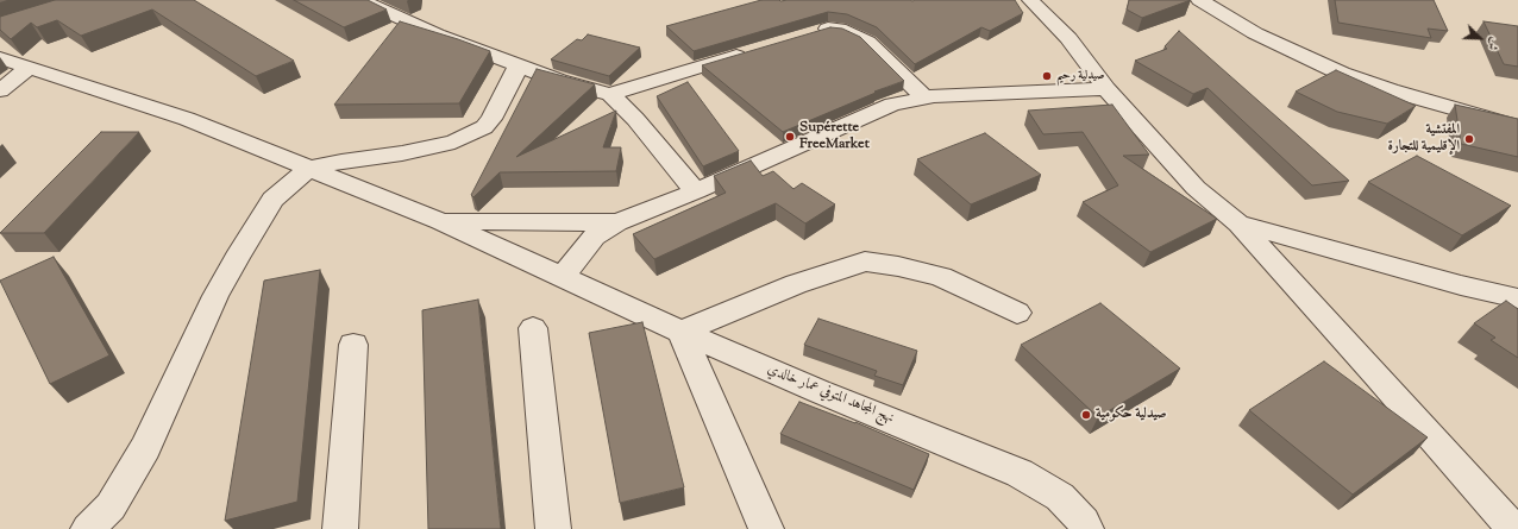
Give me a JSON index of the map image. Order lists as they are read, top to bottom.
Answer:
{
  "streets": {
    "street": ["نهج المجاهد المتوفي عمار خالدي"]
  },
  "places": [
    "صيدلية رحيم",
    "Supérette FreeMarket",
    "المفتشية الإقليمية للتجارة",
    "صيدلية حكومية"
  ],
  "north": "bottom right"
}
